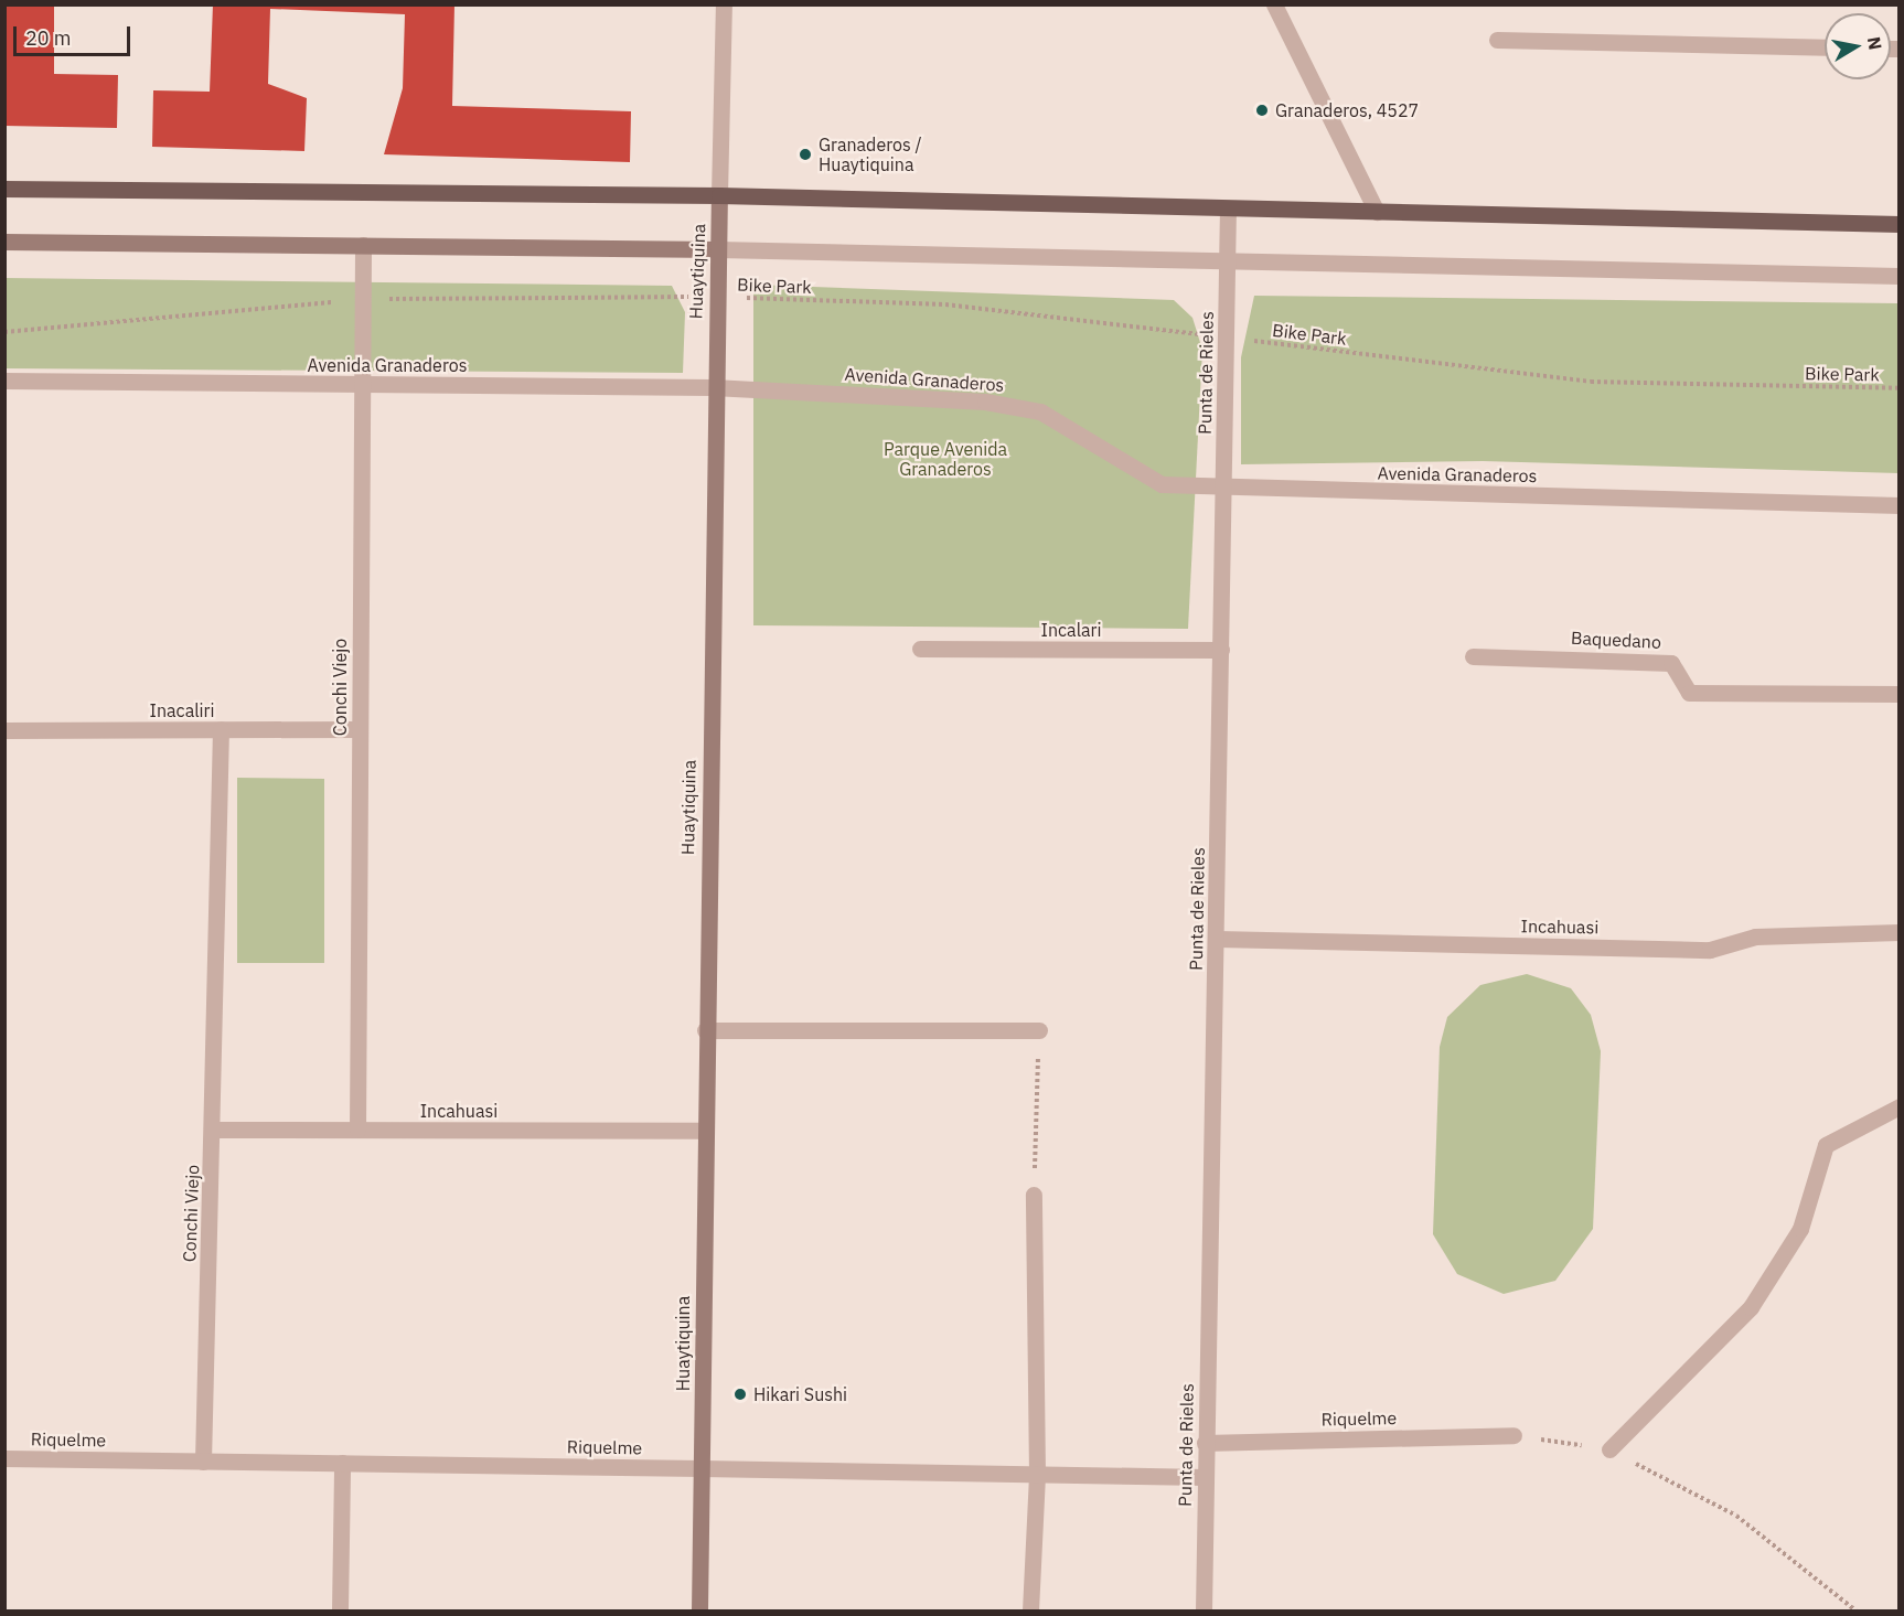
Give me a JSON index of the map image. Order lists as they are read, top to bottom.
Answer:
{
  "streets": {
    "main road": ["Huaytiquina"],
    "street": [
      "Avenida Granaderos",
      "Punta de Rieles",
      "Incalari",
      "Baquedano",
      "Conchi Viejo",
      "Inacaliri",
      "Incahuasi",
      "Riquelme"
    ],
    "path": ["Bike Park"]
  },
  "crossings": [
    ["Huaytiquina", "Bike Park"],
    ["Huaytiquina", "Avenida Granaderos"],
    ["Huaytiquina", "Incahuasi"],
    ["Huaytiquina", "Riquelme"],
    ["Bike Park", "Punta de Rieles"],
    ["Avenida Granaderos", "Punta de Rieles"],
    ["Avenida Granaderos", "Conchi Viejo"],
    ["Punta de Rieles", "Incalari"],
    ["Punta de Rieles", "Incahuasi"],
    ["Punta de Rieles", "Riquelme"],
    ["Conchi Viejo", "Inacaliri"],
    ["Conchi Viejo", "Incahuasi"],
    ["Conchi Viejo", "Riquelme"]
  ],
  "parks": ["Parque Avenida Granaderos"],
  "places": ["Granaderos, 4527", "Granaderos / Huaytiquina", "Hikari Sushi"],
  "scale_bar": "20 m",
  "north": "right"
}
